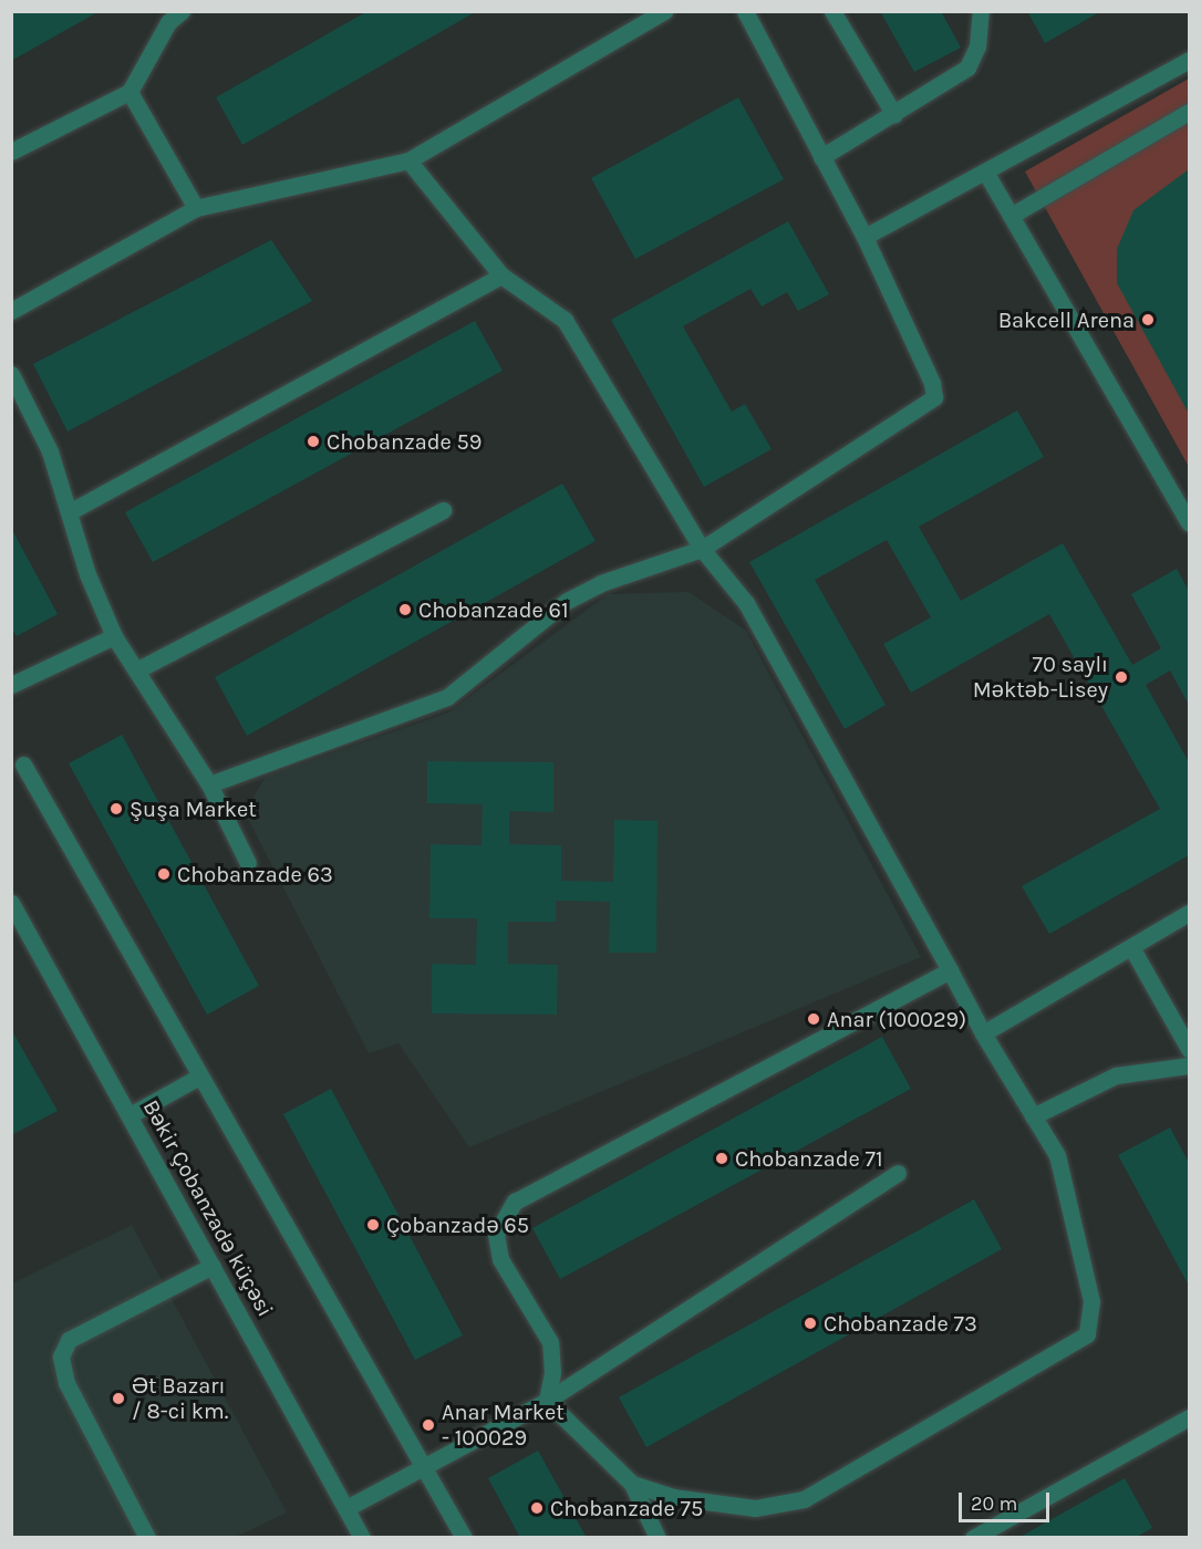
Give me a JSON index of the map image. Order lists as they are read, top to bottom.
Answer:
{
  "streets": {
    "street": ["Bəkir Çobanzadə küçəsi"]
  },
  "places": [
    "Bakcell Arena",
    "Chobanzade 59",
    "Chobanzade 61",
    "70 saylı Məktəb-Lisey",
    "Şuşa Market",
    "Chobanzade 63",
    "Anar (100029)",
    "Chobanzade 71",
    "Çobanzadə 65",
    "Chobanzade 73",
    "Ət Bazarı / 8-ci km.",
    "Anar Market - 100029",
    "Chobanzade 75"
  ],
  "scale_bar": "20 m"
}
